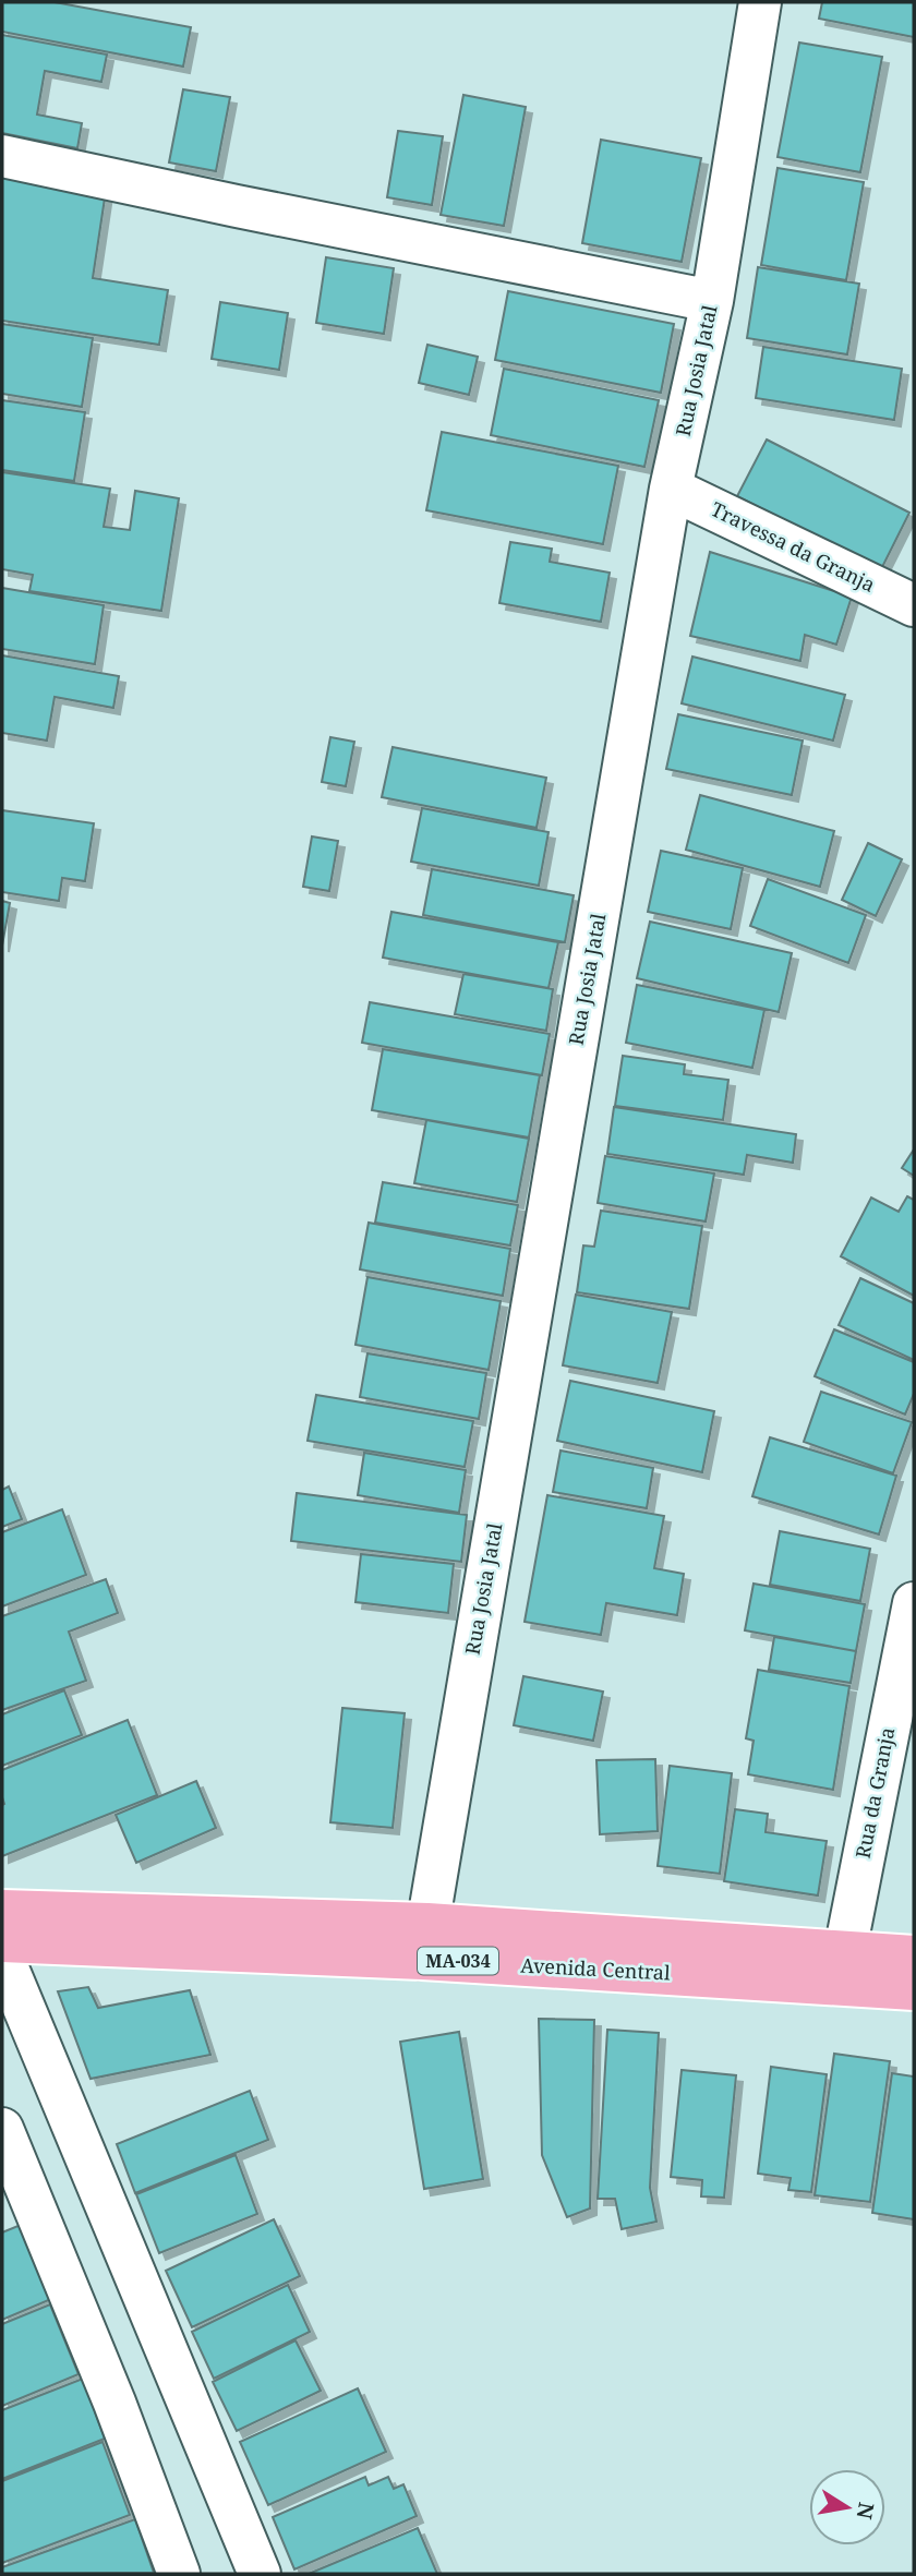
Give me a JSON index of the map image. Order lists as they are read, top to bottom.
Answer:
{
  "streets": {
    "main road": ["MA-034", "Avenida Central"],
    "street": ["Rua Josia Jatal", "Travessa da Granja", "Rua da Granja"]
  },
  "crossings": [
    ["Rua Josia Jatal", "Travessa da Granja"],
    ["Rua Josia Jatal", "Avenida Central"],
    ["Rua da Granja", "Avenida Central"]
  ],
  "north": "right"
}
